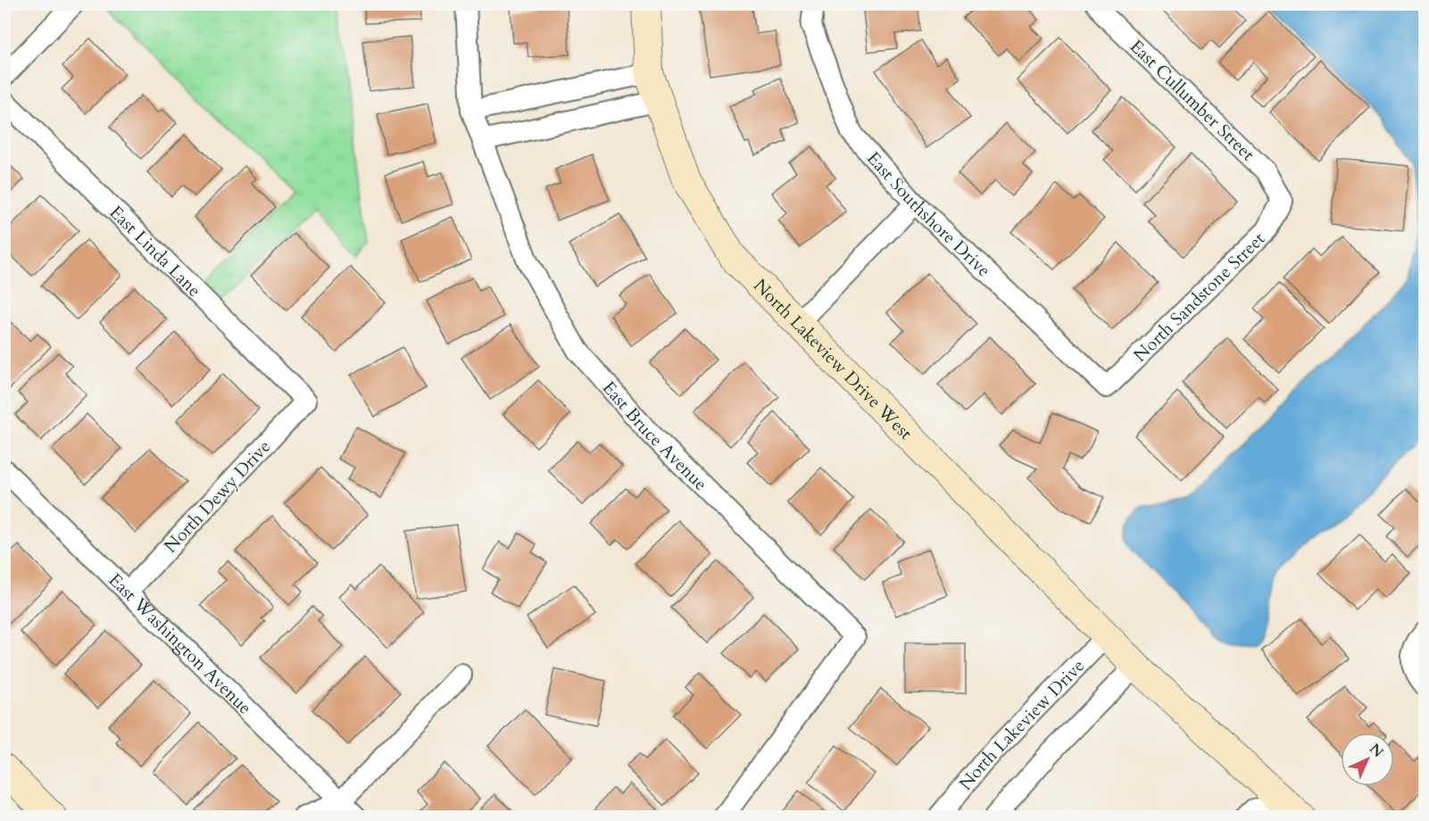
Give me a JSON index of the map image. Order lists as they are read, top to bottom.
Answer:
{
  "streets": {
    "street": [
      "East Cullumber Street",
      "East Southshore Drive",
      "East Linda Lane",
      "North Sandstone Street",
      "North Lakeview Drive West",
      "East Bruce Avenue",
      "North Dewy Drive",
      "East Washington Avenue",
      "North Lakeview Drive"
    ]
  },
  "crossings": [
    ["East Cullumber Street", "North Sandstone Street"],
    ["East Southshore Drive", "North Sandstone Street"],
    ["East Linda Lane", "North Dewy Drive"],
    ["North Lakeview Drive West", "North Lakeview Drive"],
    ["North Dewy Drive", "East Washington Avenue"]
  ],
  "north": "top right"
}
